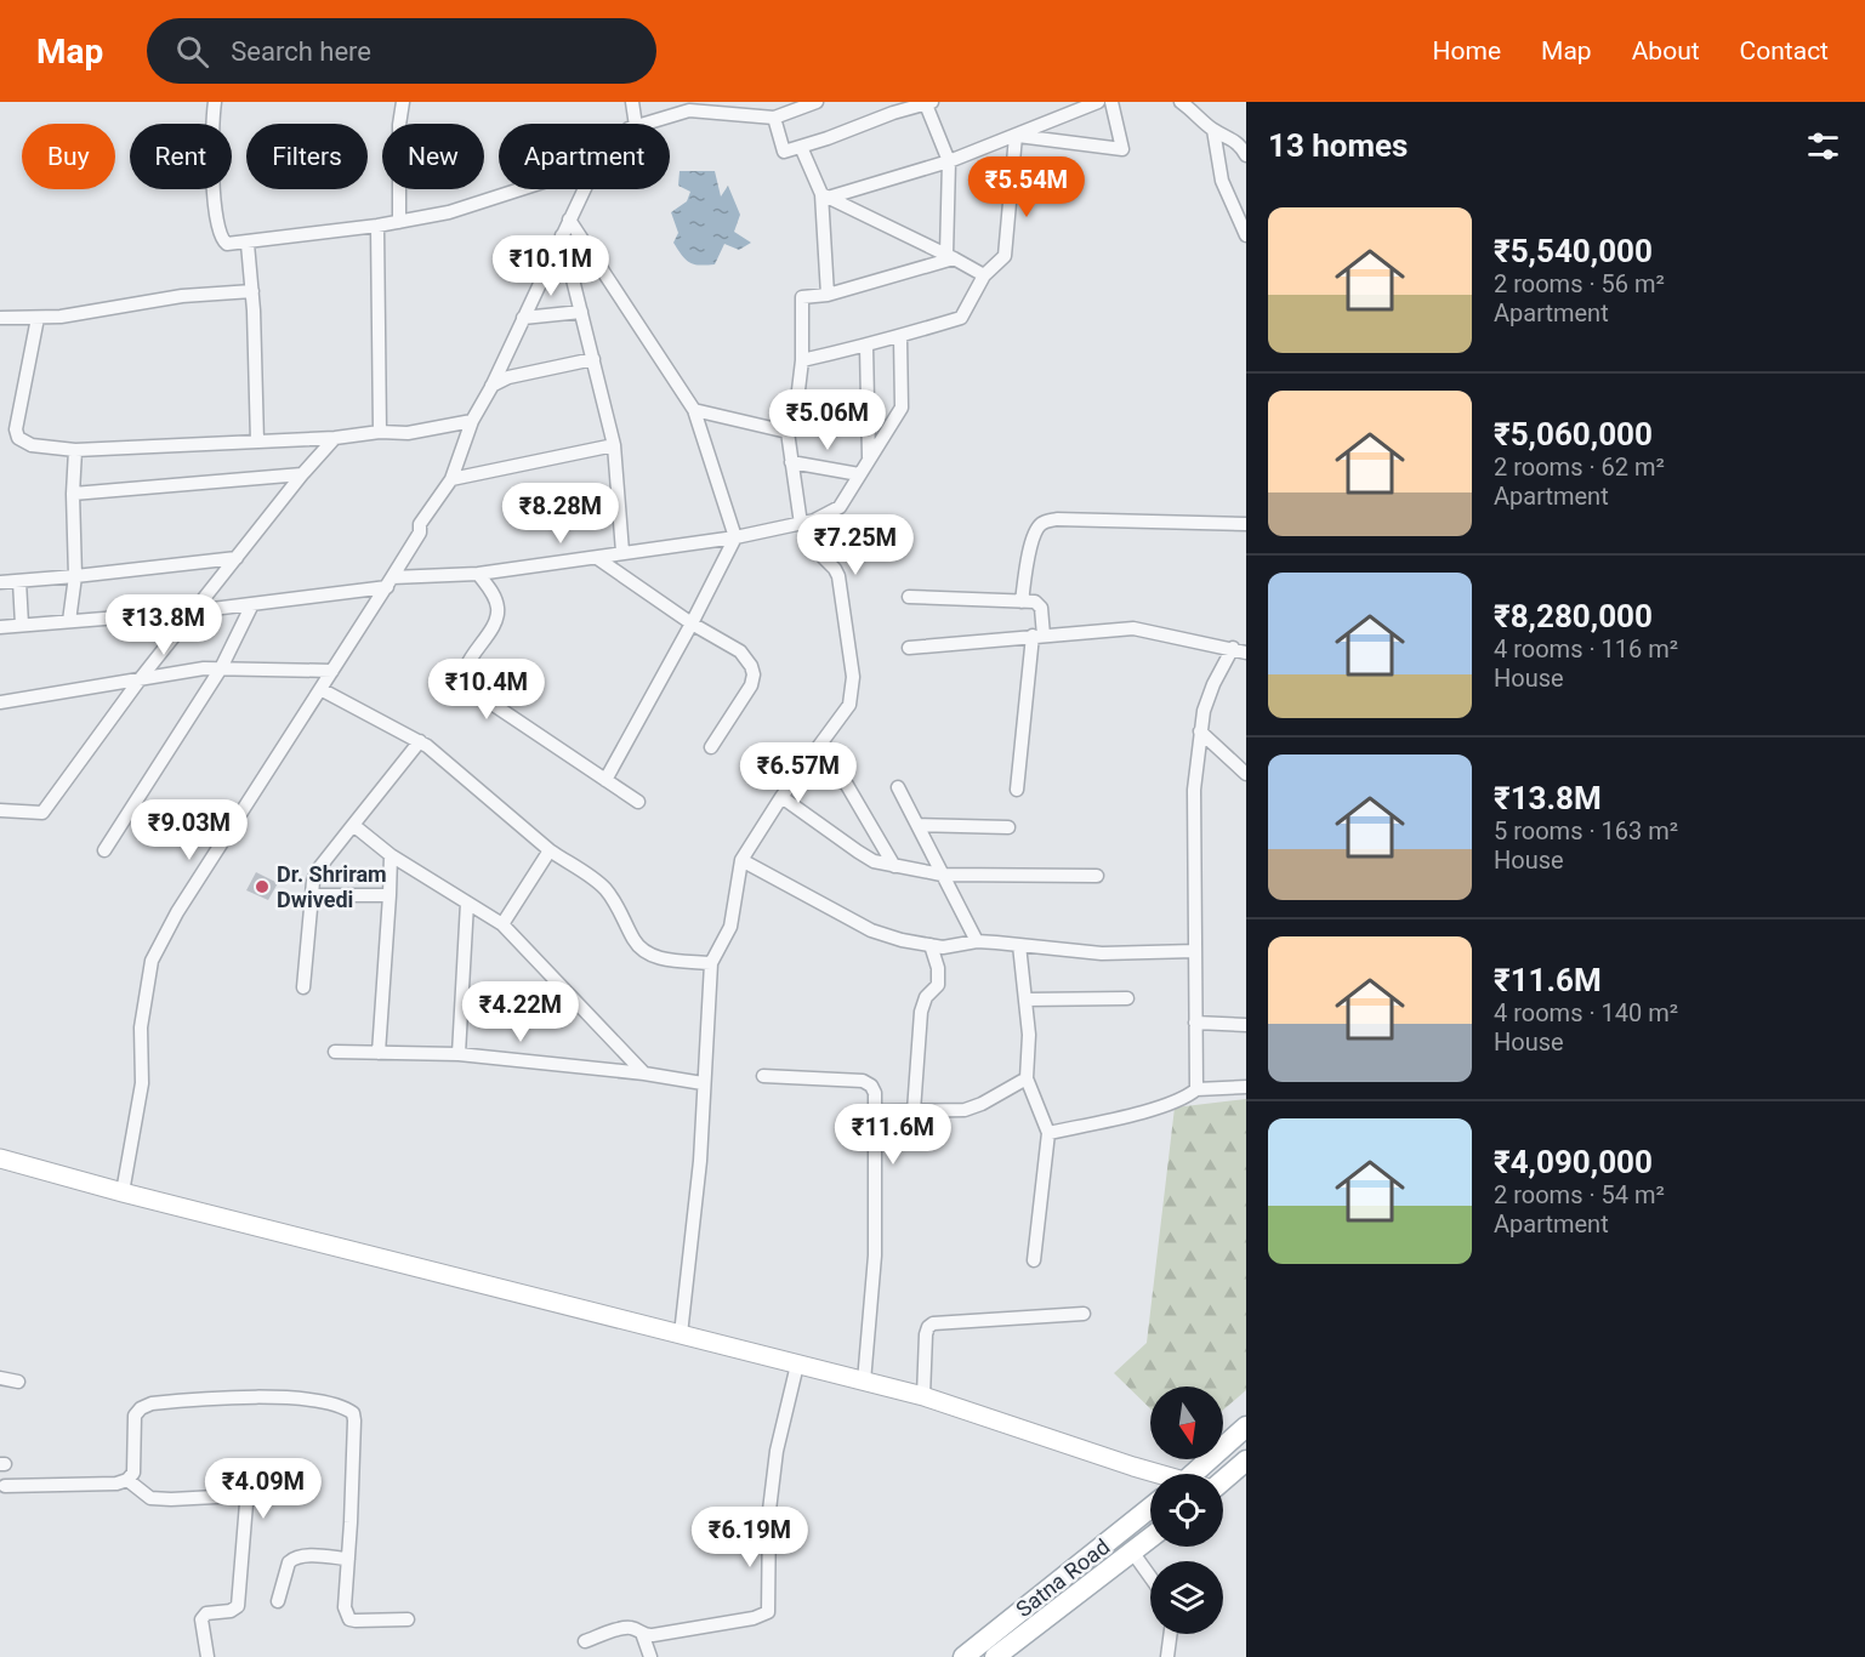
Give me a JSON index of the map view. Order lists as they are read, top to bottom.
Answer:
{
  "streets": {
    "main road": ["Satna Road"]
  },
  "places": ["Dr. Shriram Dwivedi"],
  "north": "bottom",
  "page": {
    "header": "Map",
    "search": "Search here",
    "nav": [
      "Home",
      "Map",
      "About",
      "Contact"
    ],
    "heading": "13 homes",
    "chip": [
      "Buy",
      "Rent",
      "Filters",
      "New",
      "Apartment"
    ],
    "price": [
      "₹5.54M",
      "₹10.1M",
      "₹5.06M",
      "₹8.28M",
      "₹7.25M",
      "₹13.8M",
      "₹10.4M",
      "₹6.57M",
      "₹9.03M",
      "₹4.22M",
      "₹11.6M",
      "₹4.09M",
      "₹6.19M"
    ],
    "list": [
      {
        "name": "₹5,540,000",
        "note": "2 rooms · 56 m² · Apartment"
      },
      {
        "name": "₹5,060,000",
        "note": "2 rooms · 62 m² · Apartment"
      },
      {
        "name": "₹8,280,000",
        "note": "4 rooms · 116 m² · House"
      },
      {
        "name": "₹13.8M",
        "note": "5 rooms · 163 m² · House"
      },
      {
        "name": "₹11.6M",
        "note": "4 rooms · 140 m² · House"
      },
      {
        "name": "₹4,090,000",
        "note": "2 rooms · 54 m² · Apartment"
      }
    ]
  }
}
